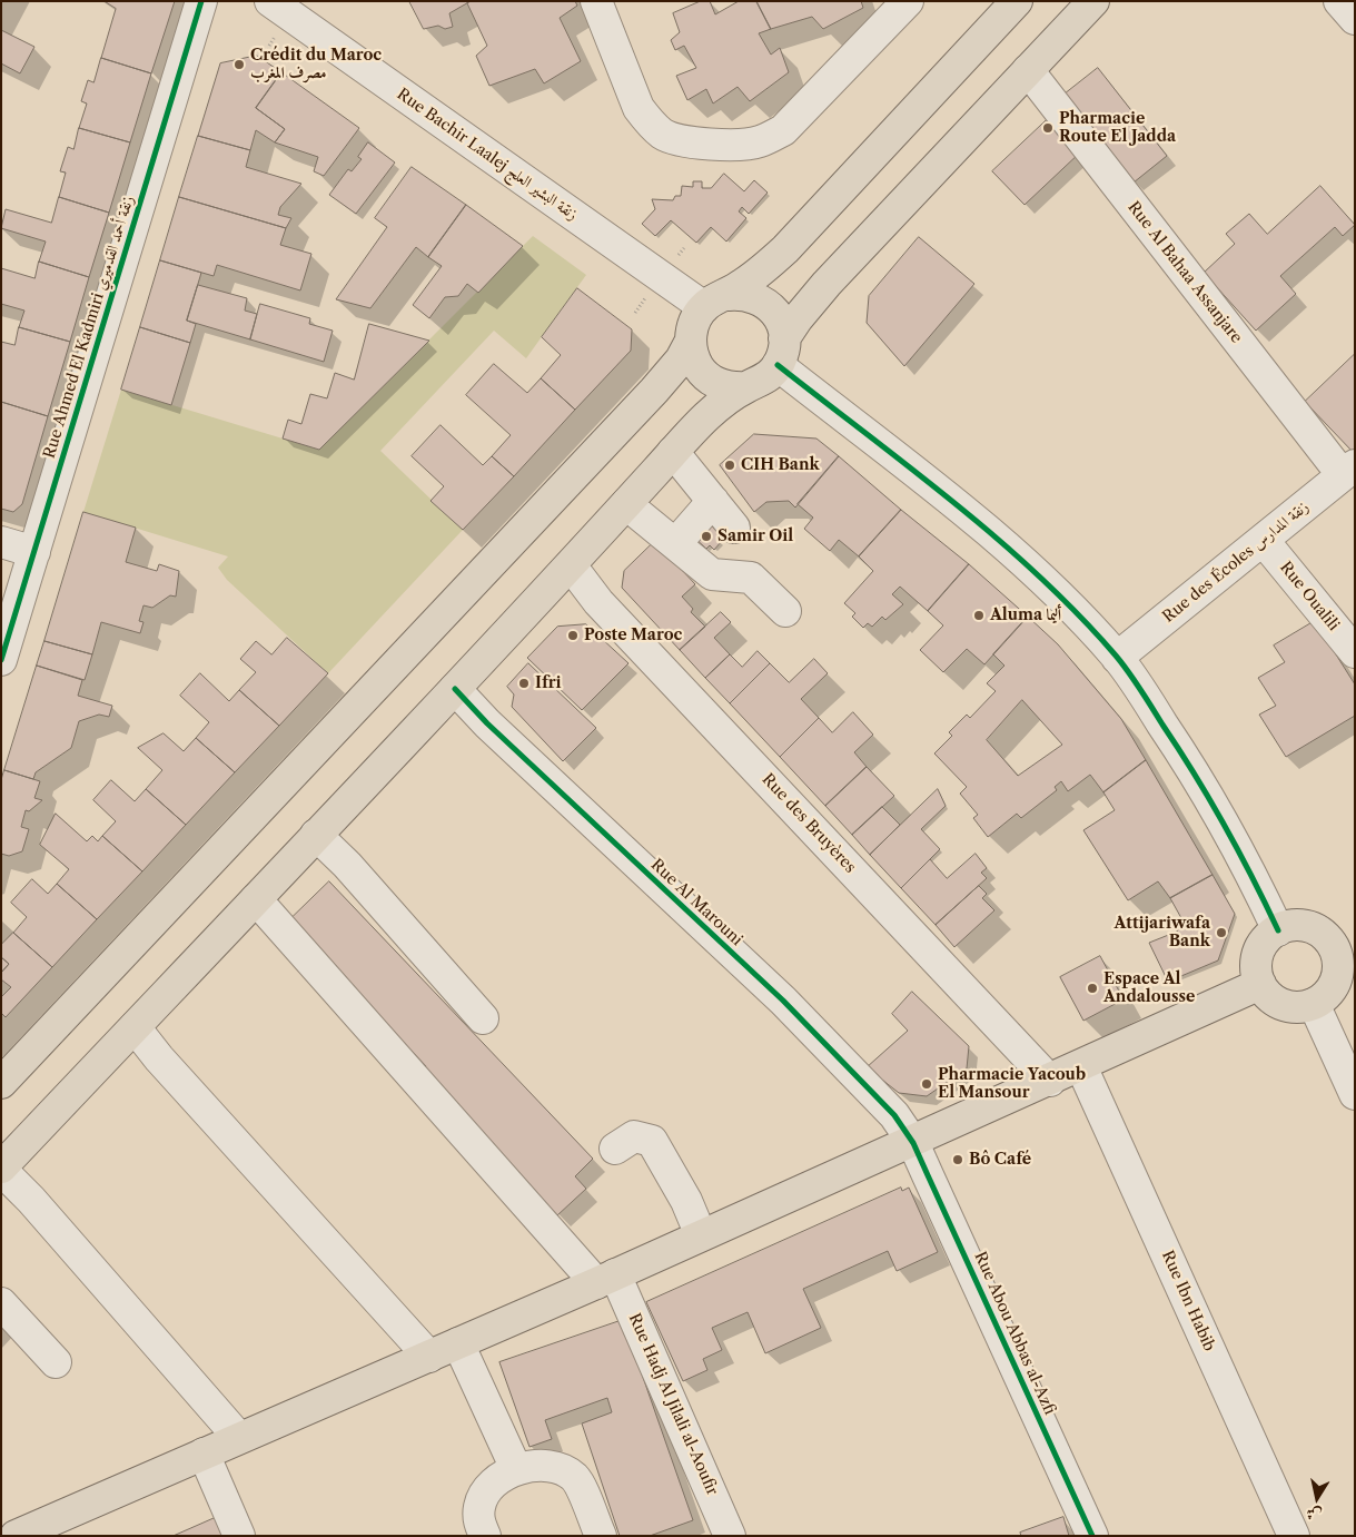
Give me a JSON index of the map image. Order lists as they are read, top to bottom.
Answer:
{
  "streets": {
    "street": [
      "Rue Bachir Laalej زنقة البشير العلج",
      "Rue Al Bahaa Assanjare",
      "Rue Ahmed El Kadmiri زنقة أحمد القدميري",
      "Rue des Écoles زنقة المدارس",
      "Rue Oualili",
      "Rue des Bruyères",
      "Rue Al Marouni",
      "Rue Ibn Habib",
      "Rue Abou Abbas al-Azfi",
      "Rue Hadj Al Jilali al-Aoufir"
    ]
  },
  "crossings": [
    ["Rue Al Bahaa Assanjare", "Rue des Écoles زنقة المدارس"],
    ["Rue des Écoles زنقة المدارس", "Rue Oualili"],
    ["Rue Al Marouni", "Rue Abou Abbas al-Azfi"]
  ],
  "places": [
    "Crédit du Maroc مصرف المغرب",
    "Pharmacie Route El Jadda",
    "CIH Bank",
    "Samir Oil",
    "Aluma أليما",
    "Poste Maroc",
    "Ifri",
    "Attijariwafa Bank",
    "Espace Al Andalousse",
    "Pharmacie Yacoub El Mansour",
    "Bô Café"
  ],
  "north": "bottom"
}
